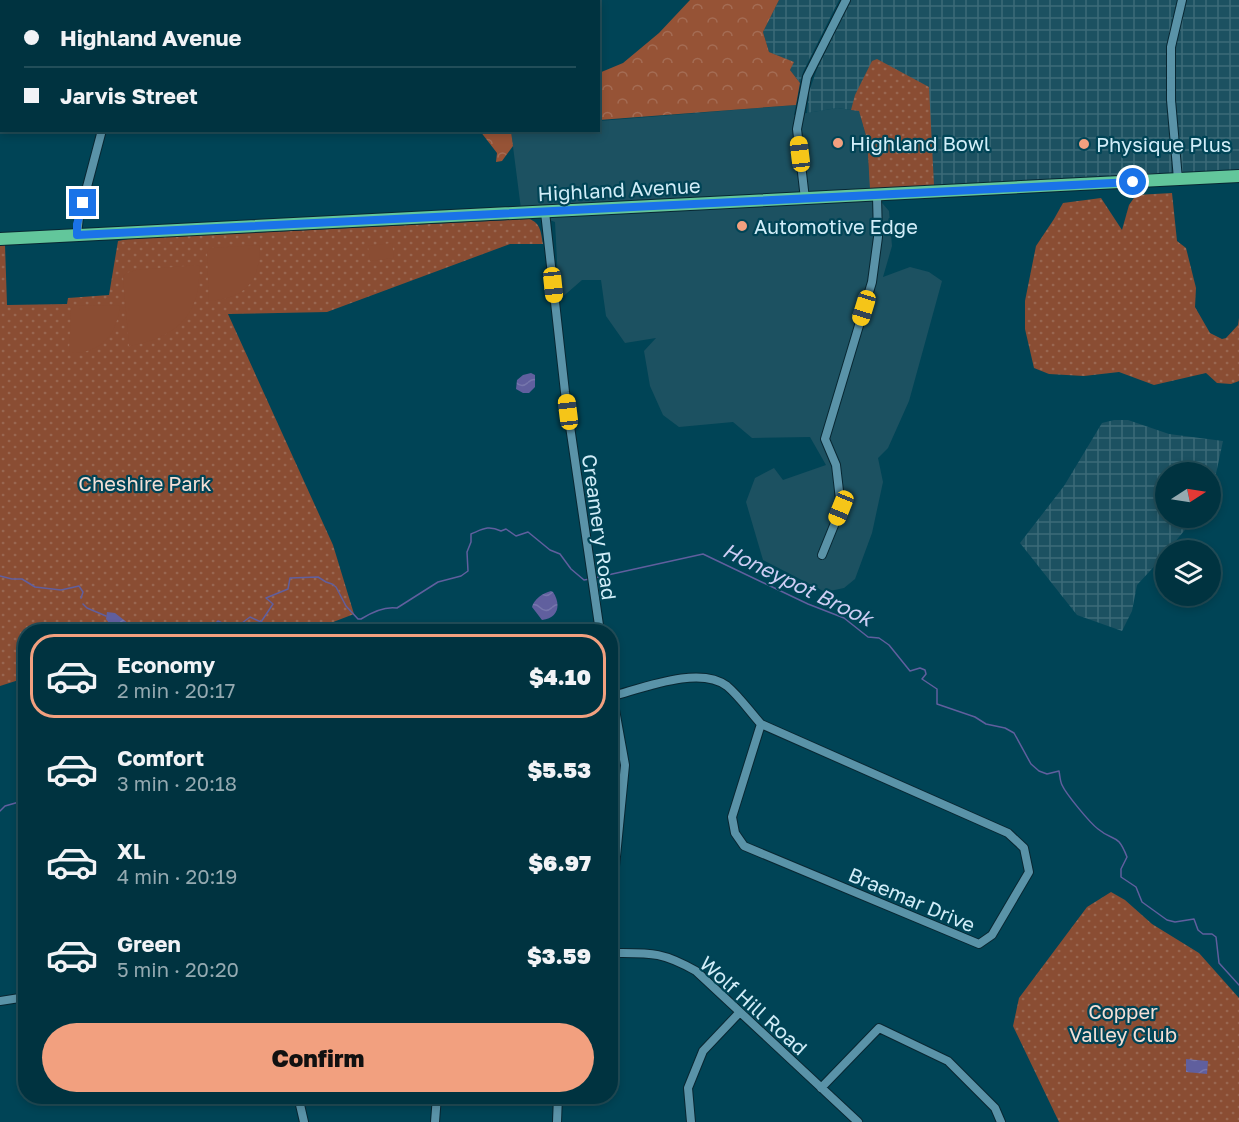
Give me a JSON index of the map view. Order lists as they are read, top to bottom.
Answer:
{
  "streets": {
    "highway": ["Highland Avenue"],
    "street": ["Creamery Road", "Braemar Drive", "Wolf Hill Road"]
  },
  "crossings": [
    ["Highland Avenue", "Creamery Road"]
  ],
  "water": ["Honeypot Brook"],
  "parks": ["Cheshire Park", "Copper Valley Club"],
  "places": ["Highland Bowl", "Physique Plus", "Automotive Edge"],
  "north": "right",
  "page": {
    "banner": ["Highland Avenue", "Jarvis Street"],
    "list": [
      {
        "name": "Economy",
        "note": "2 min · 20:17",
        "value": "$4.10"
      },
      {
        "name": "Comfort",
        "note": "3 min · 20:18",
        "value": "$5.53"
      },
      {
        "name": "XL",
        "note": "4 min · 20:19",
        "value": "$6.97"
      },
      {
        "name": "Green",
        "note": "5 min · 20:20",
        "value": "$3.59"
      }
    ],
    "buttons": "Confirm"
  }
}
